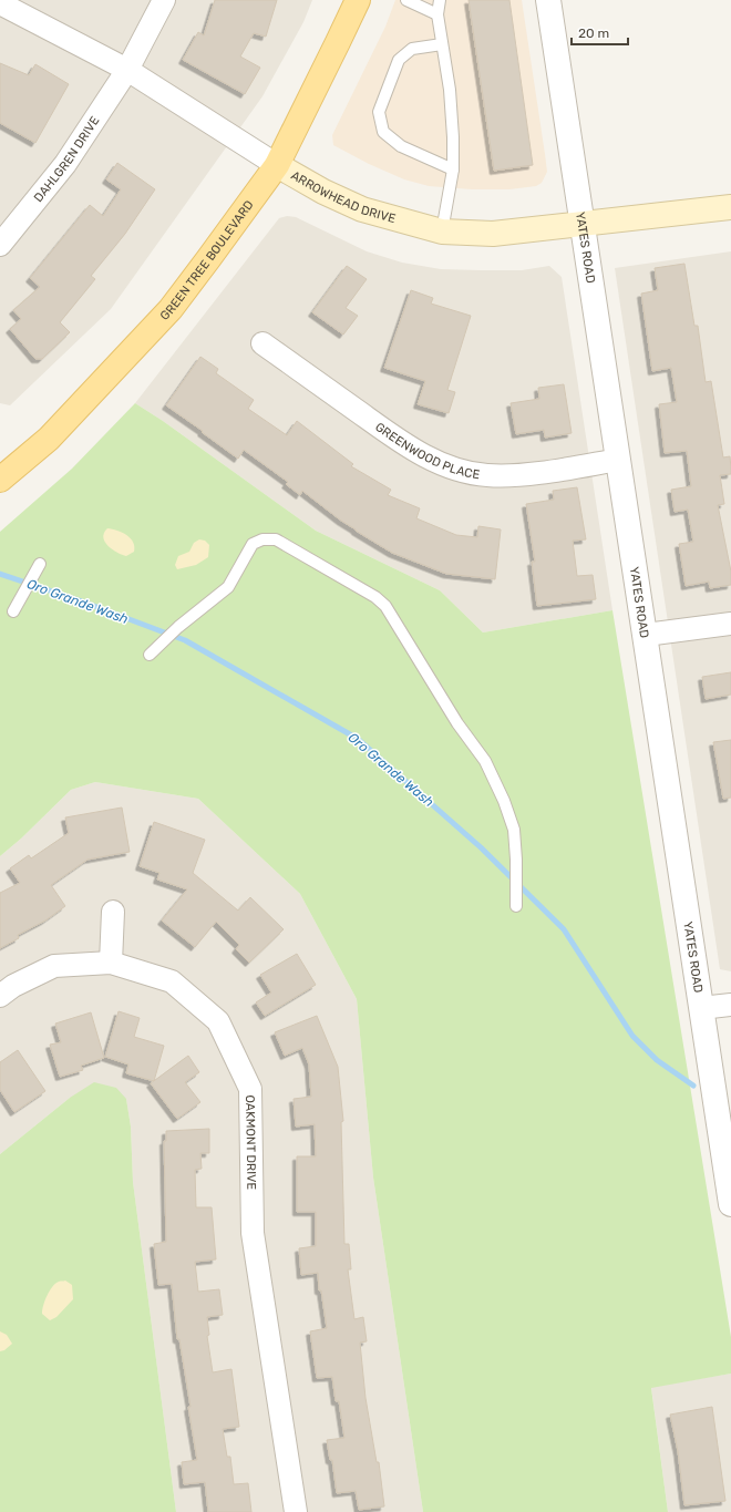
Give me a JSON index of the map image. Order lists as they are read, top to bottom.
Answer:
{
  "streets": {
    "main road": ["ARROWHEAD DRIVE", "GREEN TREE BOULEVARD"],
    "street": [
      "DAHLGREN DRIVE",
      "YATES ROAD",
      "GREENWOOD PLACE",
      "OAKMONT DRIVE"
    ]
  },
  "crossings": [
    ["DAHLGREN DRIVE", "ARROWHEAD DRIVE"],
    ["ARROWHEAD DRIVE", "YATES ROAD"],
    ["ARROWHEAD DRIVE", "GREEN TREE BOULEVARD"],
    ["YATES ROAD", "GREENWOOD PLACE"]
  ],
  "water": ["Oro Grande Wash"],
  "scale_bar": "20 m"
}
